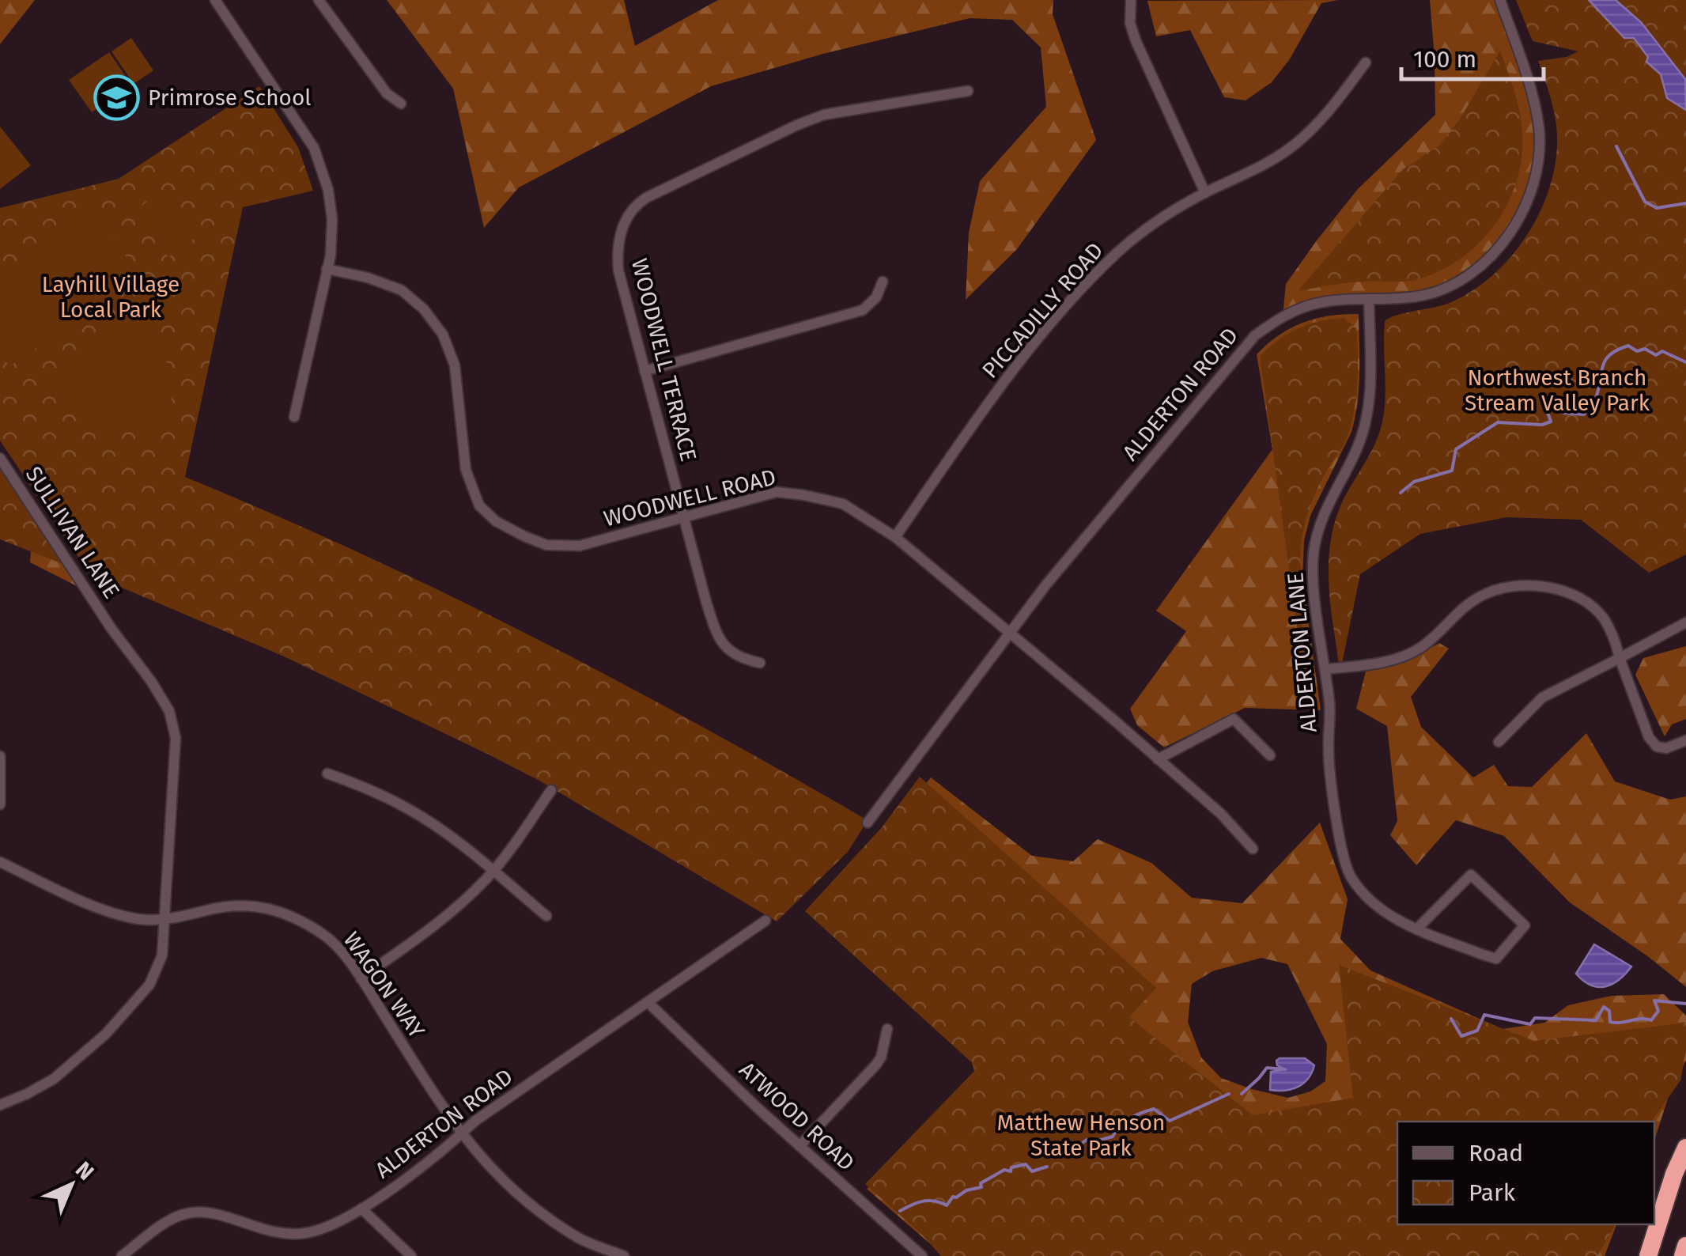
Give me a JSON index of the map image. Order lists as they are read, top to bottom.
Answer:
{
  "streets": {
    "street": [
      "PICCADILLY ROAD",
      "WOODWELL TERRACE",
      "ALDERTON ROAD",
      "WOODWELL ROAD",
      "SULLIVAN LANE",
      "ALDERTON LANE",
      "WAGON WAY",
      "ATWOOD ROAD"
    ]
  },
  "crossings": [
    ["PICCADILLY ROAD", "WOODWELL ROAD"],
    ["WOODWELL TERRACE", "WOODWELL ROAD"],
    ["ALDERTON ROAD", "WOODWELL ROAD"],
    ["ALDERTON ROAD", "ALDERTON LANE"],
    ["ALDERTON ROAD", "WAGON WAY"],
    ["ALDERTON ROAD", "ATWOOD ROAD"],
    ["SULLIVAN LANE", "WAGON WAY"]
  ],
  "parks": ["Layhill Village Local Park", "Northwest Branch Stream Valley Park", "Matthew Henson State Park"],
  "places": {
    "school or university": ["Primrose School"]
  },
  "legend": ["Road", "Park"],
  "scale_bar": "100 m",
  "north": "top right"
}
